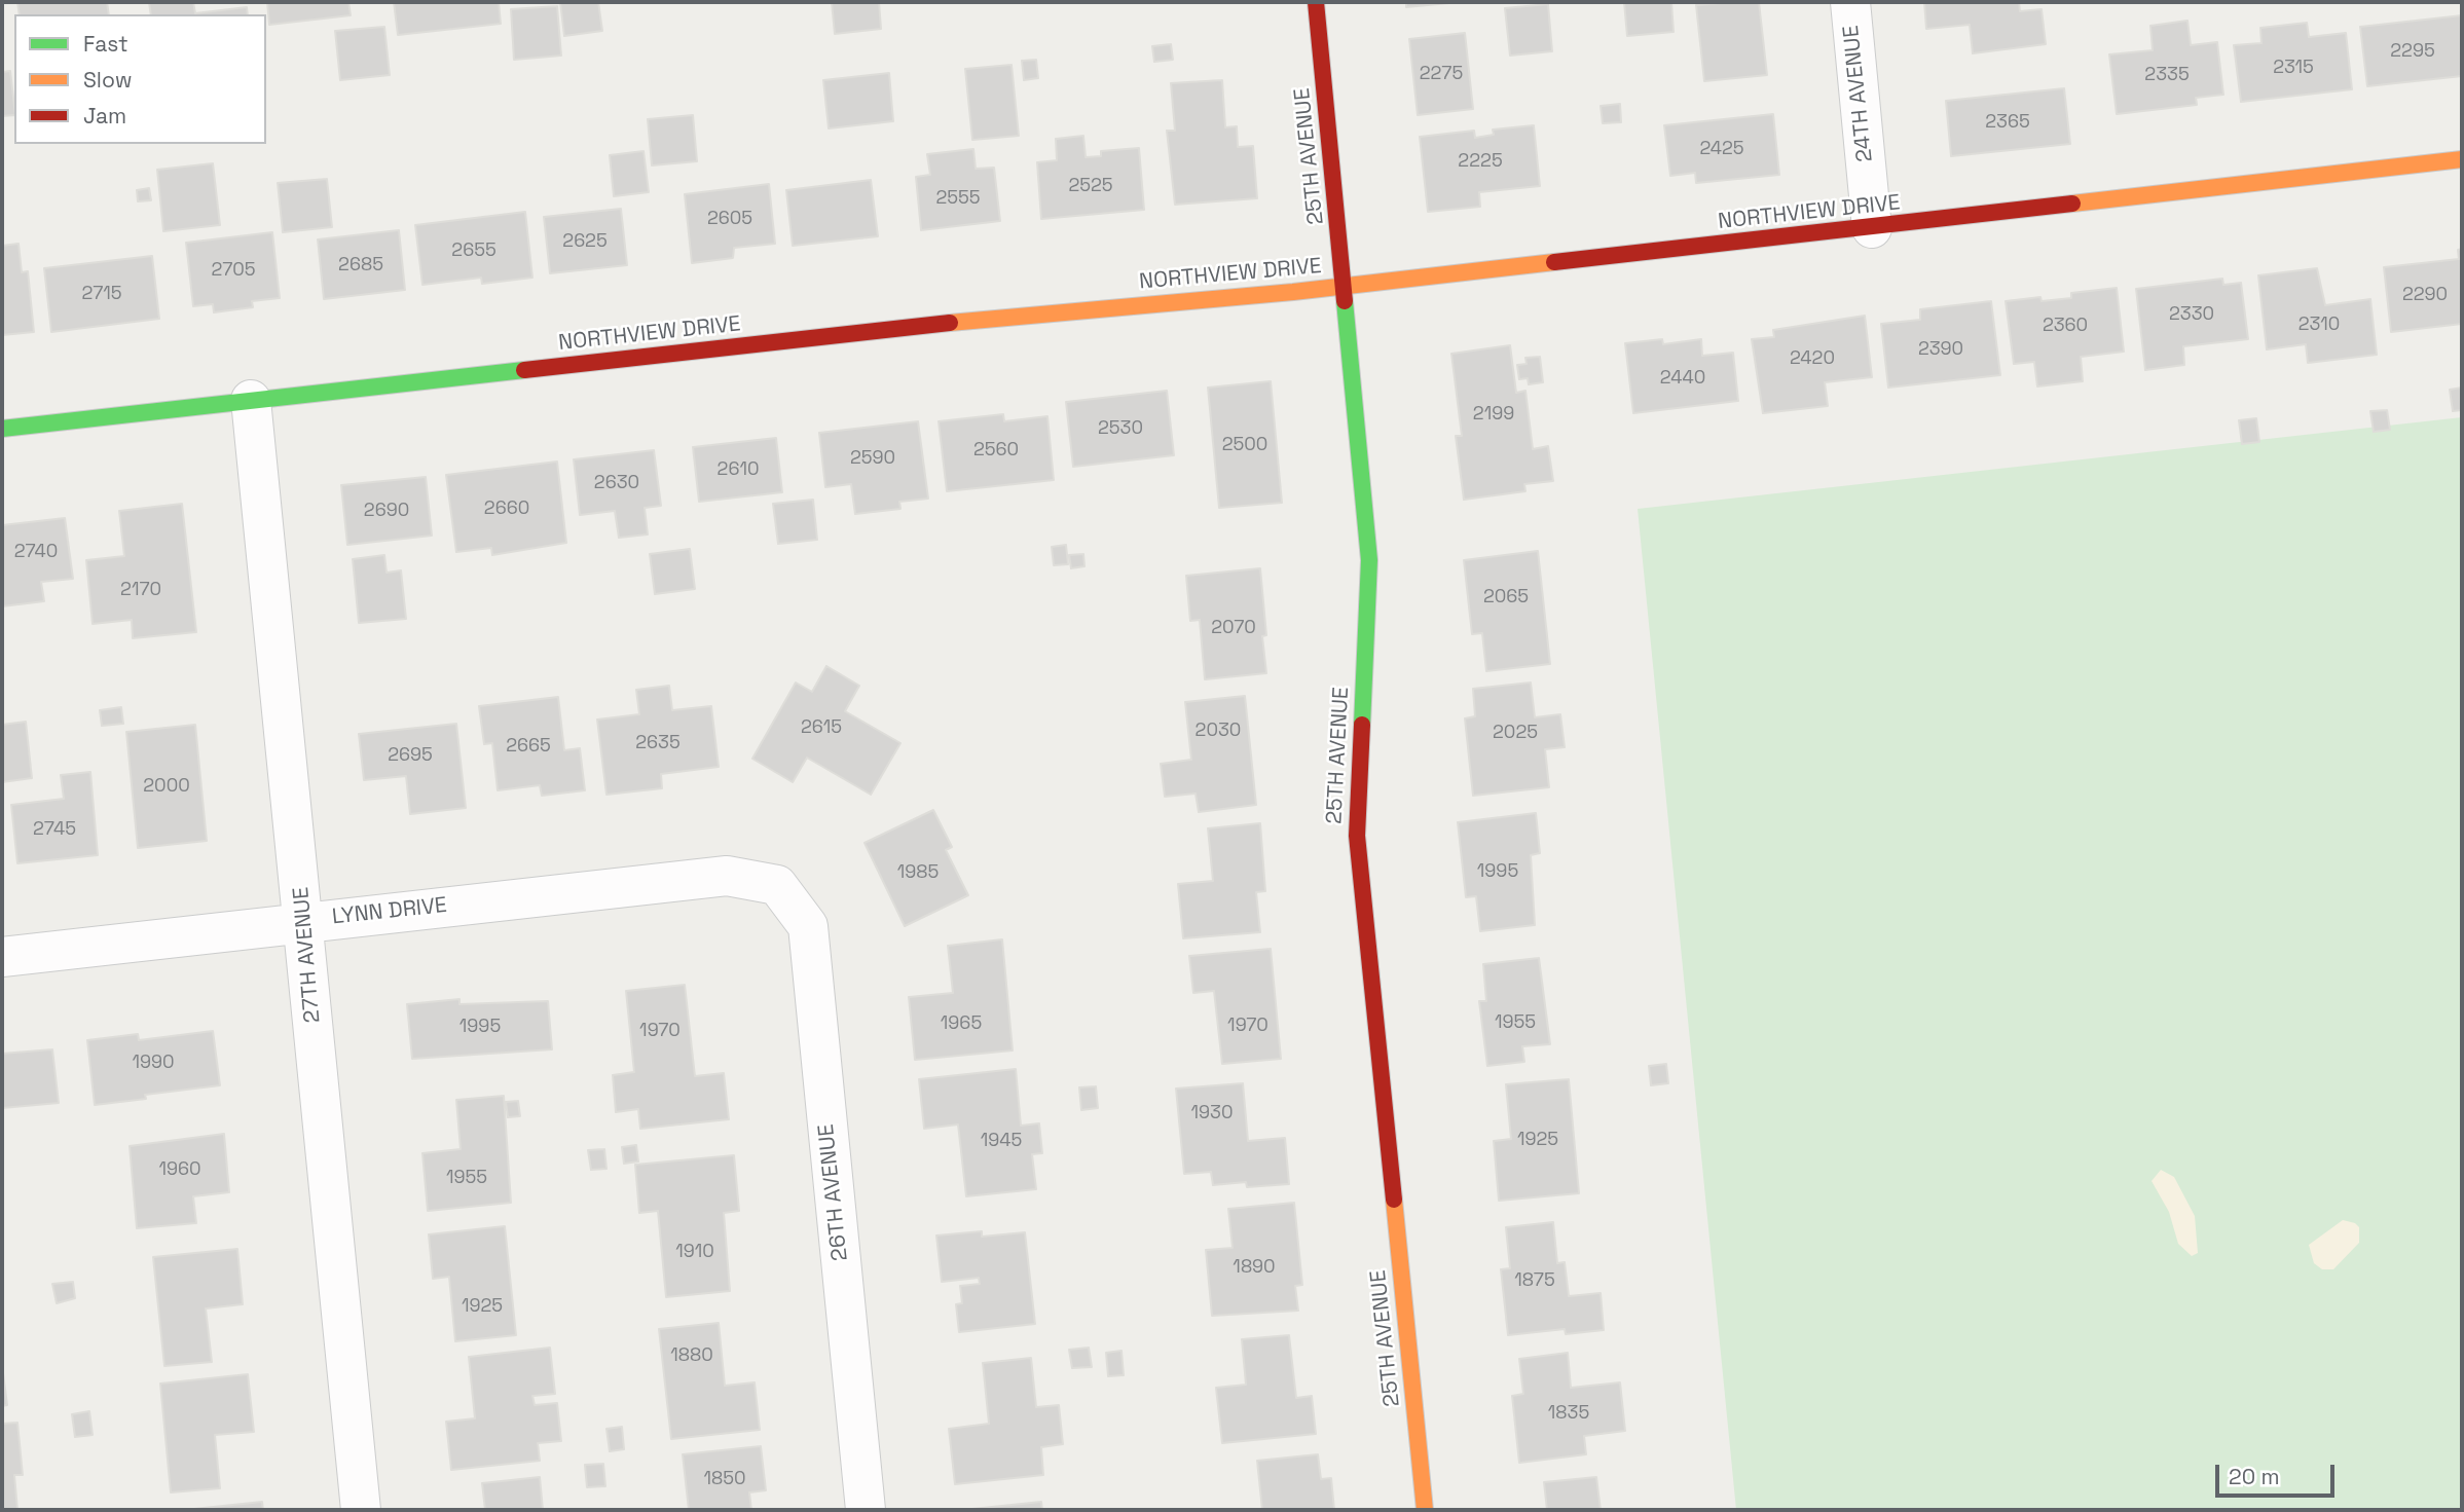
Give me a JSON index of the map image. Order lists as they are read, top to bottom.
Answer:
{
  "streets": {
    "street": [
      "24TH AVENUE",
      "25TH AVENUE",
      "NORTHVIEW DRIVE",
      "LYNN DRIVE",
      "27TH AVENUE",
      "26TH AVENUE"
    ]
  },
  "crossings": [
    ["24TH AVENUE", "NORTHVIEW DRIVE"],
    ["25TH AVENUE", "NORTHVIEW DRIVE"],
    ["NORTHVIEW DRIVE", "27TH AVENUE"],
    ["LYNN DRIVE", "27TH AVENUE"],
    ["LYNN DRIVE", "26TH AVENUE"]
  ],
  "house_numbers": [
    "2295",
    "2315",
    "2275",
    "2335",
    "2365",
    "2425",
    "2225",
    "2525",
    "2555",
    "2605",
    "2625",
    "2655",
    "2685",
    "2705",
    "2715",
    "2290",
    "2330",
    "2310",
    "2360",
    "2390",
    "2420",
    "2440",
    "2199",
    "2530",
    "2500",
    "2560",
    "2590",
    "2610",
    "2630",
    "2660",
    "2690",
    "2740",
    "2170",
    "2065",
    "2070",
    "2615",
    "2030",
    "2025",
    "2635",
    "2665",
    "2695",
    "2000",
    "2745",
    "1995",
    "1985",
    "1955",
    "1965",
    "1970",
    "1995",
    "1970",
    "1990",
    "1930",
    "1925",
    "1945",
    "1960",
    "1955",
    "1910",
    "1890",
    "1875",
    "1925",
    "1880",
    "1835",
    "1850"
  ],
  "legend": ["Fast", "Slow", "Jam"],
  "scale_bar": "20 m"
}
